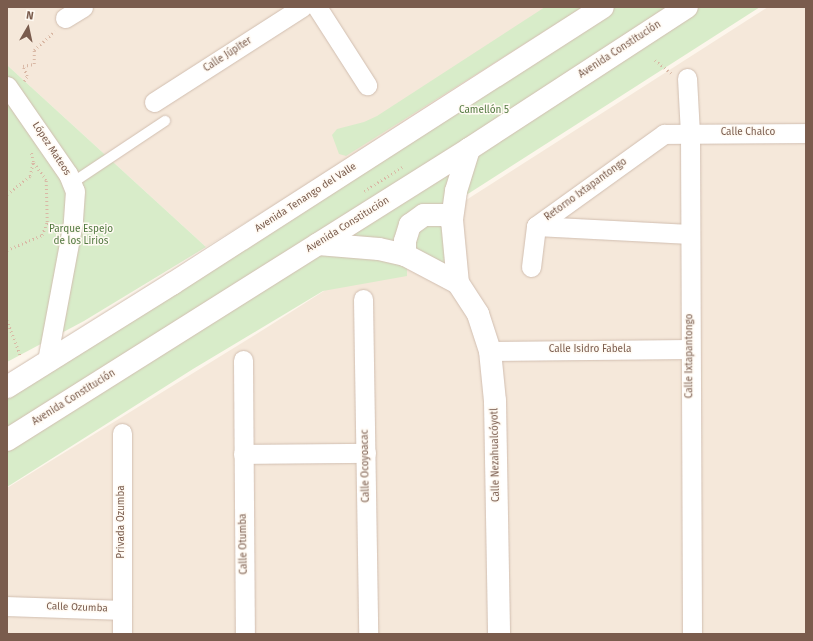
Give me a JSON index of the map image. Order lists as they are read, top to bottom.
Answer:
{
  "streets": {
    "main road": ["Avenida Constitución", "Avenida Tenango del Valle", "Calle Nezahualcóyotl"],
    "street": [
      "Calle Júpiter",
      "Calle Chalco",
      "López Mateos",
      "Retorno Ixtapantongo",
      "Calle Isidro Fabela",
      "Calle Ixtapantongo",
      "Calle Ocoyoacac",
      "Privada Ozumba",
      "Calle Otumba",
      "Calle Ozumba"
    ]
  },
  "crossings": [
    ["Avenida Constitución", "Calle Nezahualcóyotl"],
    ["Calle Chalco", "Retorno Ixtapantongo"],
    ["Calle Chalco", "Calle Ixtapantongo"],
    ["López Mateos", "Avenida Tenango del Valle"],
    ["Retorno Ixtapantongo", "Calle Ixtapantongo"],
    ["Calle Isidro Fabela", "Calle Ixtapantongo"],
    ["Calle Isidro Fabela", "Calle Nezahualcóyotl"],
    ["Privada Ozumba", "Calle Ozumba"]
  ],
  "parks": ["Camellón 5", "Parque Espejo de los Lirios"],
  "north": "top"
}
